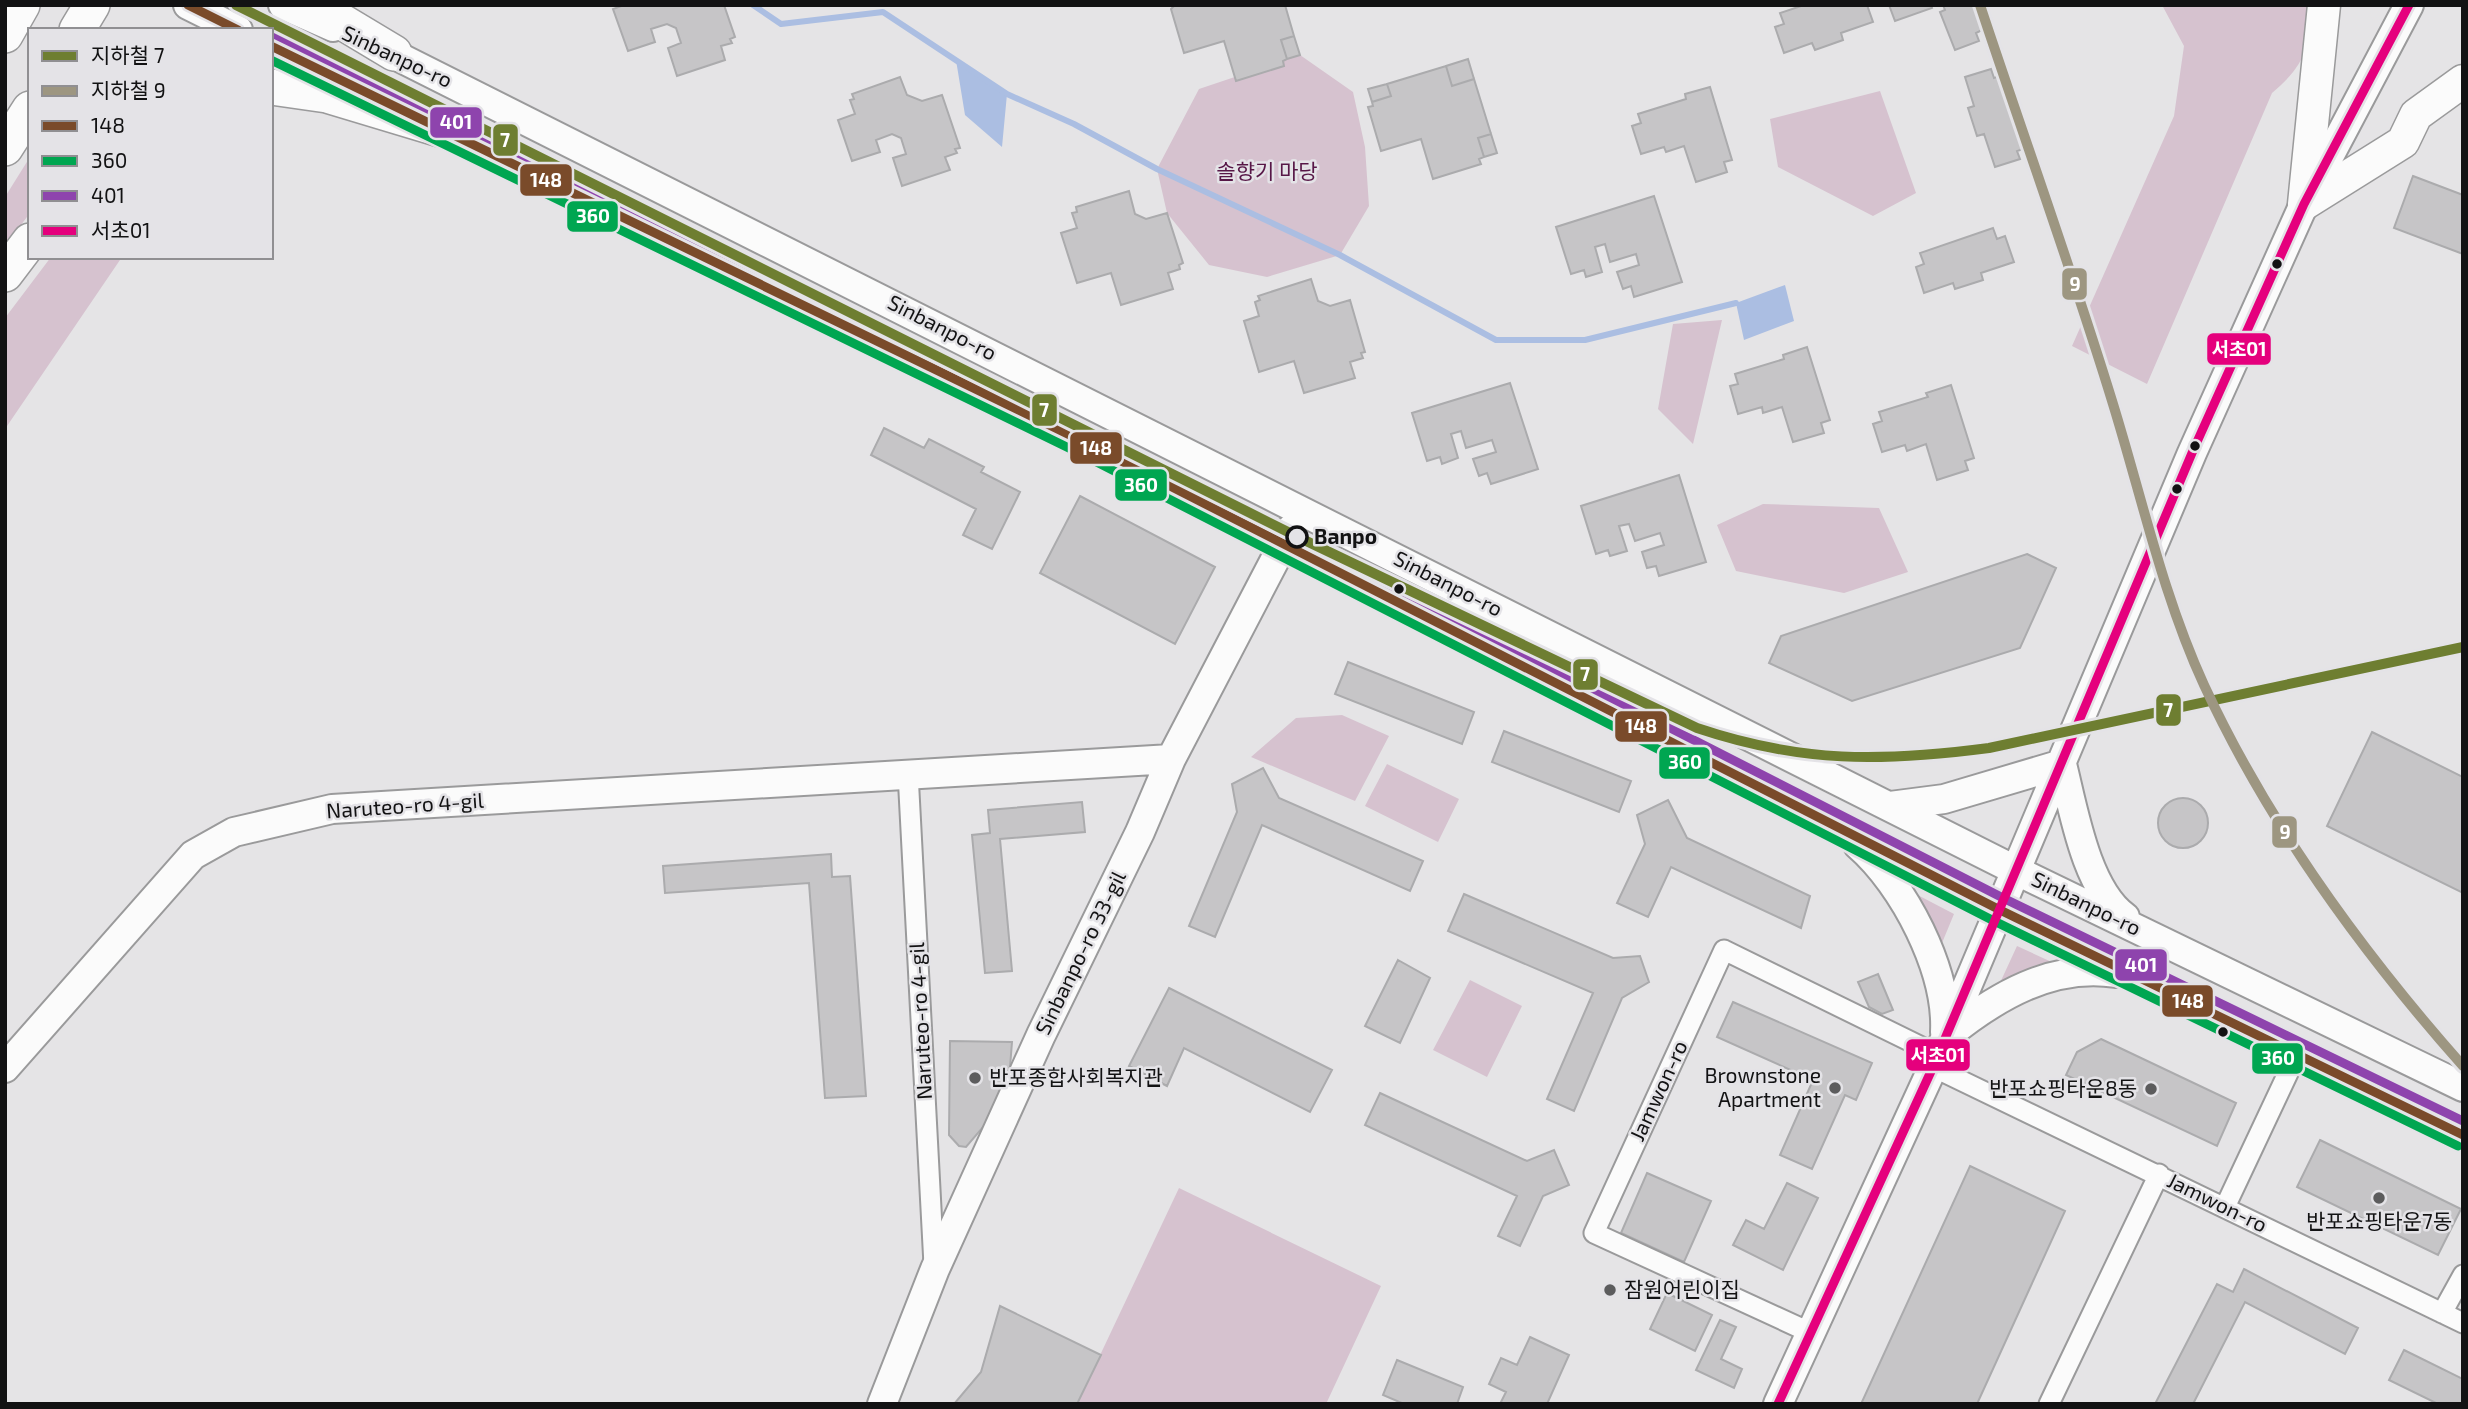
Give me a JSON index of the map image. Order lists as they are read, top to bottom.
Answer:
{
  "streets": {
    "main road": ["Sinbanpo-ro", "Naruteo-ro 4-gil", "Sinbanpo-ro 33-gil"],
    "street": ["Jamwon-ro"]
  },
  "crossings": [
    ["Sinbanpo-ro", "Sinbanpo-ro 33-gil"],
    ["Naruteo-ro 4-gil", "Sinbanpo-ro 33-gil"]
  ],
  "parks": ["솔향기 마당"],
  "places": [
    "Banpo",
    "반포종합사회복지관",
    "Brownstone Apartment",
    "반포쇼핑타운8동",
    "반포쇼핑타운7동",
    "잠원어린이집"
  ],
  "lines": [
    "metro line 7",
    "metro line 9",
    "transit line 148",
    "transit line 서초01",
    "transit line 401",
    "transit line 360"
  ],
  "legend": [
    "지하철 7",
    "지하철 9",
    "148",
    "360",
    "401",
    "서초01"
  ]
}
